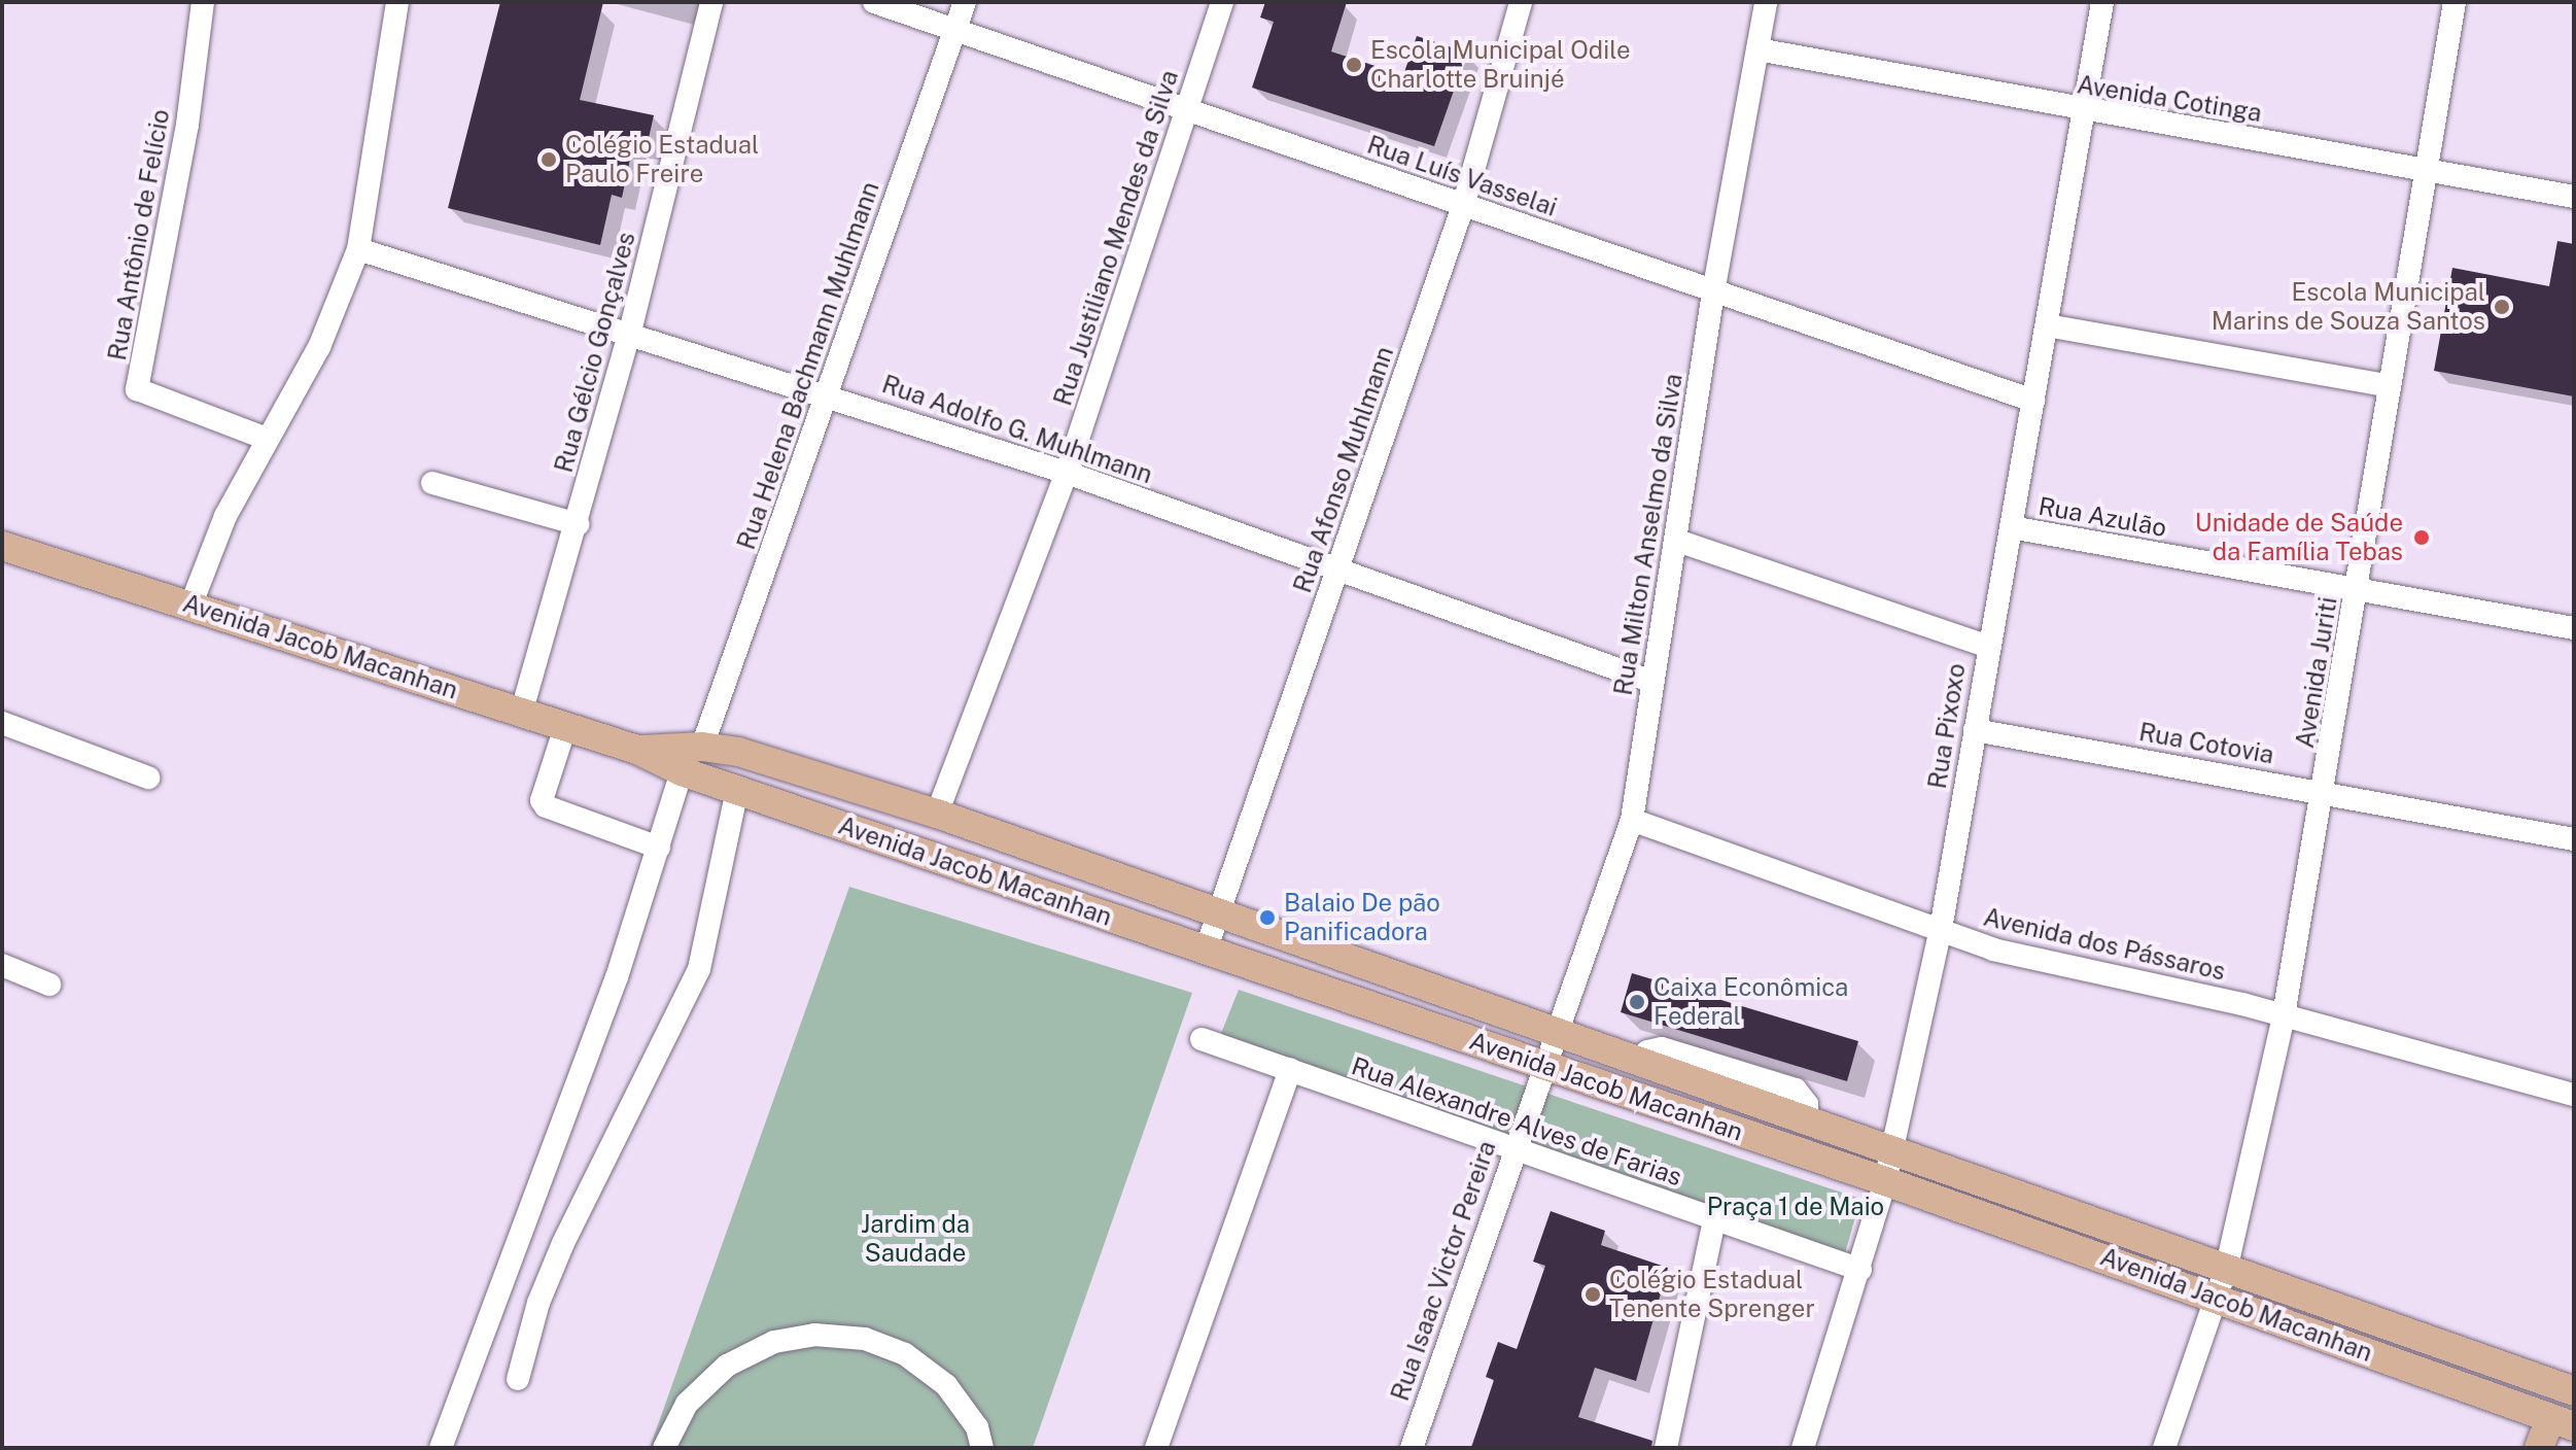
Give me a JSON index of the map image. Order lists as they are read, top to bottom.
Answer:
{
  "streets": {
    "main road": ["Avenida Jacob Macanhan"],
    "street": [
      "Avenida Cotinga",
      "Rua Luís Vasselai",
      "Rua Antônio de Felício",
      "Rua Justiliano Mendes da Silva",
      "Rua Gélcio Gonçalves",
      "Rua Helena Bachmann Muhlmann",
      "Rua Adolfo G. Muhlmann",
      "Rua Afonso Muhlmann",
      "Rua Azulão",
      "Rua Milton Anselmo da Silva",
      "Avenida Juriti",
      "Rua Pixoxo",
      "Rua Cotovia",
      "Avenida dos Pássaros",
      "Rua Alexandre Alves de Farias",
      "Rua Isaac Victor Pereira"
    ]
  },
  "crossings": [
    ["Avenida Cotinga", "Rua Milton Anselmo da Silva"],
    ["Avenida Cotinga", "Avenida Juriti"],
    ["Avenida Cotinga", "Rua Pixoxo"],
    ["Rua Luís Vasselai", "Rua Justiliano Mendes da Silva"],
    ["Rua Luís Vasselai", "Rua Helena Bachmann Muhlmann"],
    ["Rua Luís Vasselai", "Rua Afonso Muhlmann"],
    ["Rua Luís Vasselai", "Rua Milton Anselmo da Silva"],
    ["Rua Luís Vasselai", "Rua Pixoxo"],
    ["Rua Justiliano Mendes da Silva", "Rua Adolfo G. Muhlmann"],
    ["Rua Justiliano Mendes da Silva", "Avenida Jacob Macanhan"],
    ["Rua Gélcio Gonçalves", "Rua Adolfo G. Muhlmann"],
    ["Rua Gélcio Gonçalves", "Avenida Jacob Macanhan"],
    ["Rua Helena Bachmann Muhlmann", "Rua Adolfo G. Muhlmann"],
    ["Rua Helena Bachmann Muhlmann", "Avenida Jacob Macanhan"],
    ["Rua Adolfo G. Muhlmann", "Rua Afonso Muhlmann"],
    ["Rua Adolfo G. Muhlmann", "Rua Milton Anselmo da Silva"],
    ["Rua Afonso Muhlmann", "Avenida Jacob Macanhan"],
    ["Rua Azulão", "Avenida Juriti"],
    ["Rua Azulão", "Rua Pixoxo"],
    ["Rua Milton Anselmo da Silva", "Avenida Jacob Macanhan"],
    ["Rua Milton Anselmo da Silva", "Avenida dos Pássaros"],
    ["Rua Milton Anselmo da Silva", "Rua Isaac Victor Pereira"],
    ["Avenida Jacob Macanhan", "Avenida Juriti"],
    ["Avenida Jacob Macanhan", "Rua Pixoxo"],
    ["Avenida Jacob Macanhan", "Rua Isaac Victor Pereira"],
    ["Avenida Juriti", "Rua Cotovia"],
    ["Avenida Juriti", "Avenida dos Pássaros"],
    ["Rua Pixoxo", "Rua Cotovia"],
    ["Rua Pixoxo", "Avenida dos Pássaros"],
    ["Rua Pixoxo", "Rua Alexandre Alves de Farias"],
    ["Rua Alexandre Alves de Farias", "Rua Isaac Victor Pereira"]
  ],
  "parks": ["Praça 1 de Maio", "Jardim da Saudade"],
  "places": [
    "Escola Municipal Odile Charlotte Bruinjé",
    "Colégio Estadual Paulo Freire",
    "Escola Municipal Marins de Souza Santos",
    "Unidade de Saúde da Família Tebas",
    "Balaio De pão Panificadora",
    "Caixa Econômica Federal",
    "Colégio Estadual Tenente Sprenger"
  ]
}
